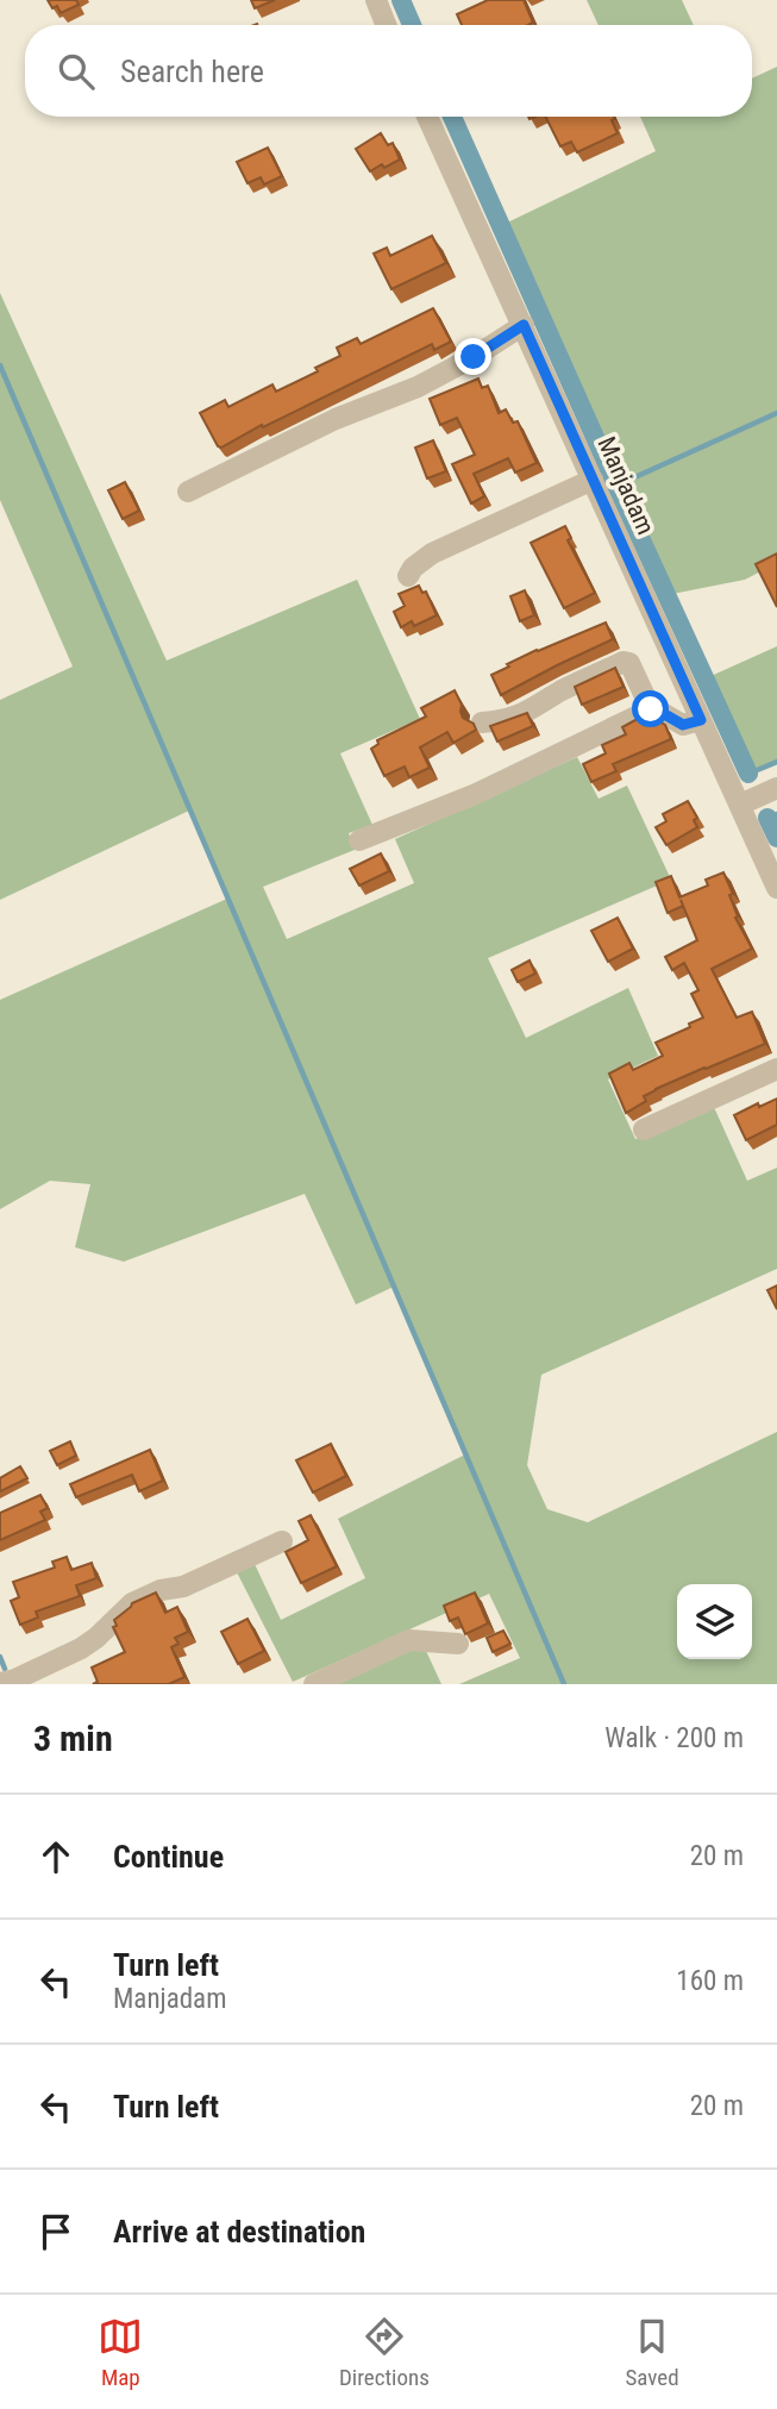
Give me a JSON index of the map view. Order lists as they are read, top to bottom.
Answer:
{
  "streets": {
    "street": ["Manjadam"]
  },
  "page": {
    "search": "Search here",
    "heading": ["3 min", "Walk · 200 m"],
    "list": [
      ["Continue", "20 m"],
      ["Turn left", "Manjadam", "160 m"],
      ["Turn left", "20 m"],
      "Arrive at destination"
    ],
    "nav": ["Map", "Directions", "Saved"]
  }
}
